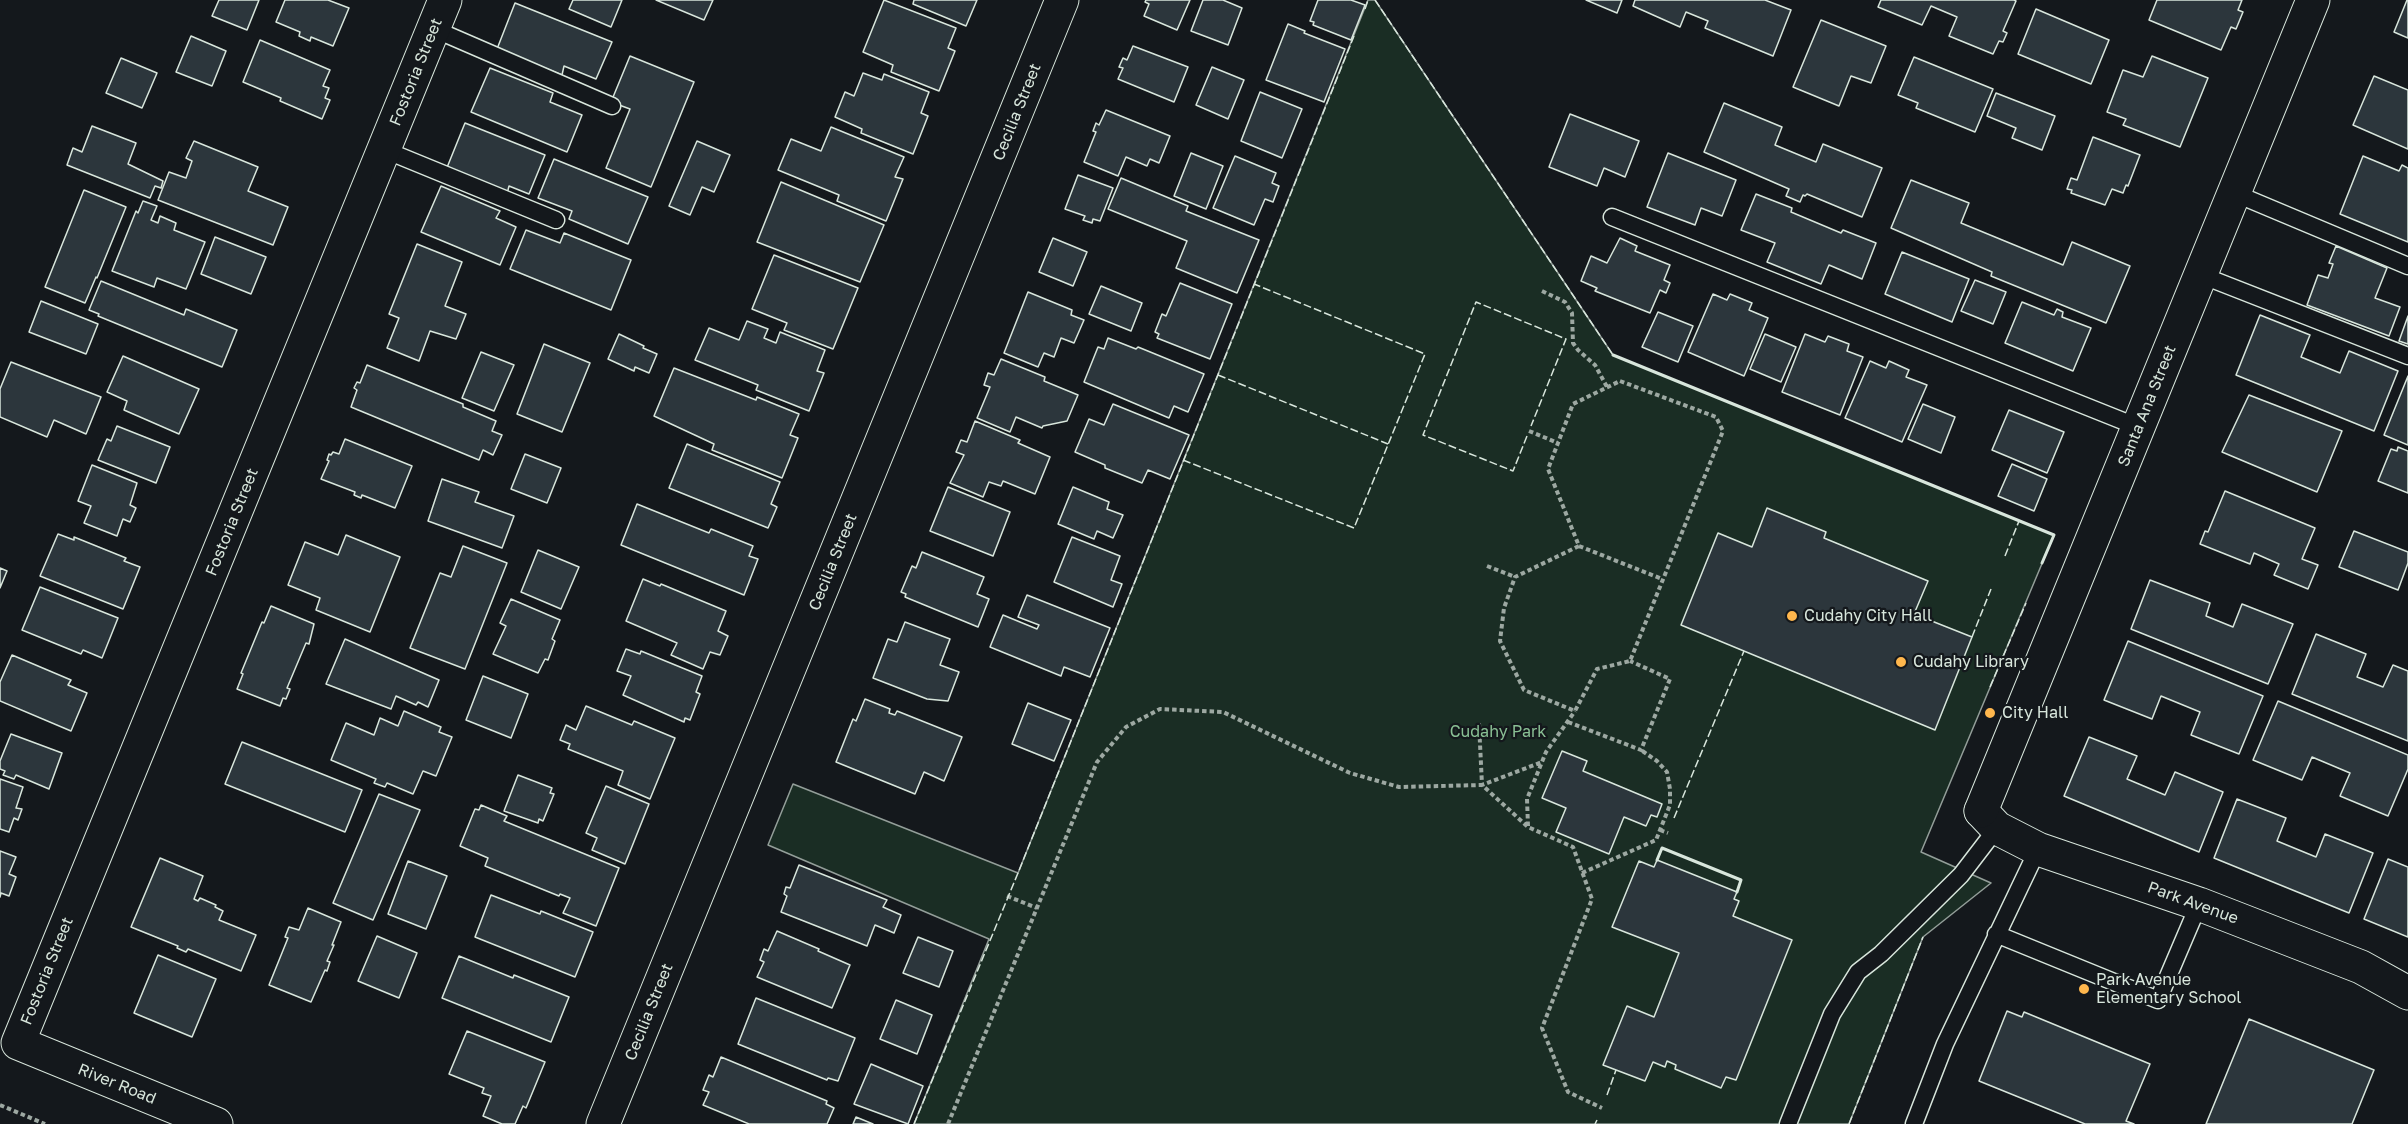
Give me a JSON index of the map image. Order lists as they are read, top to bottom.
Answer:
{
  "streets": {
    "street": [
      "Fostoria Street",
      "Cecilia Street",
      "Santa Ana Street",
      "Park Avenue",
      "River Road"
    ]
  },
  "crossings": [
    ["Fostoria Street", "River Road"],
    ["Santa Ana Street", "Park Avenue"]
  ],
  "parks": ["Cudahy Park"],
  "places": [
    "Cudahy City Hall",
    "Cudahy Library",
    "City Hall",
    "Park Avenue Elementary School"
  ]
}
